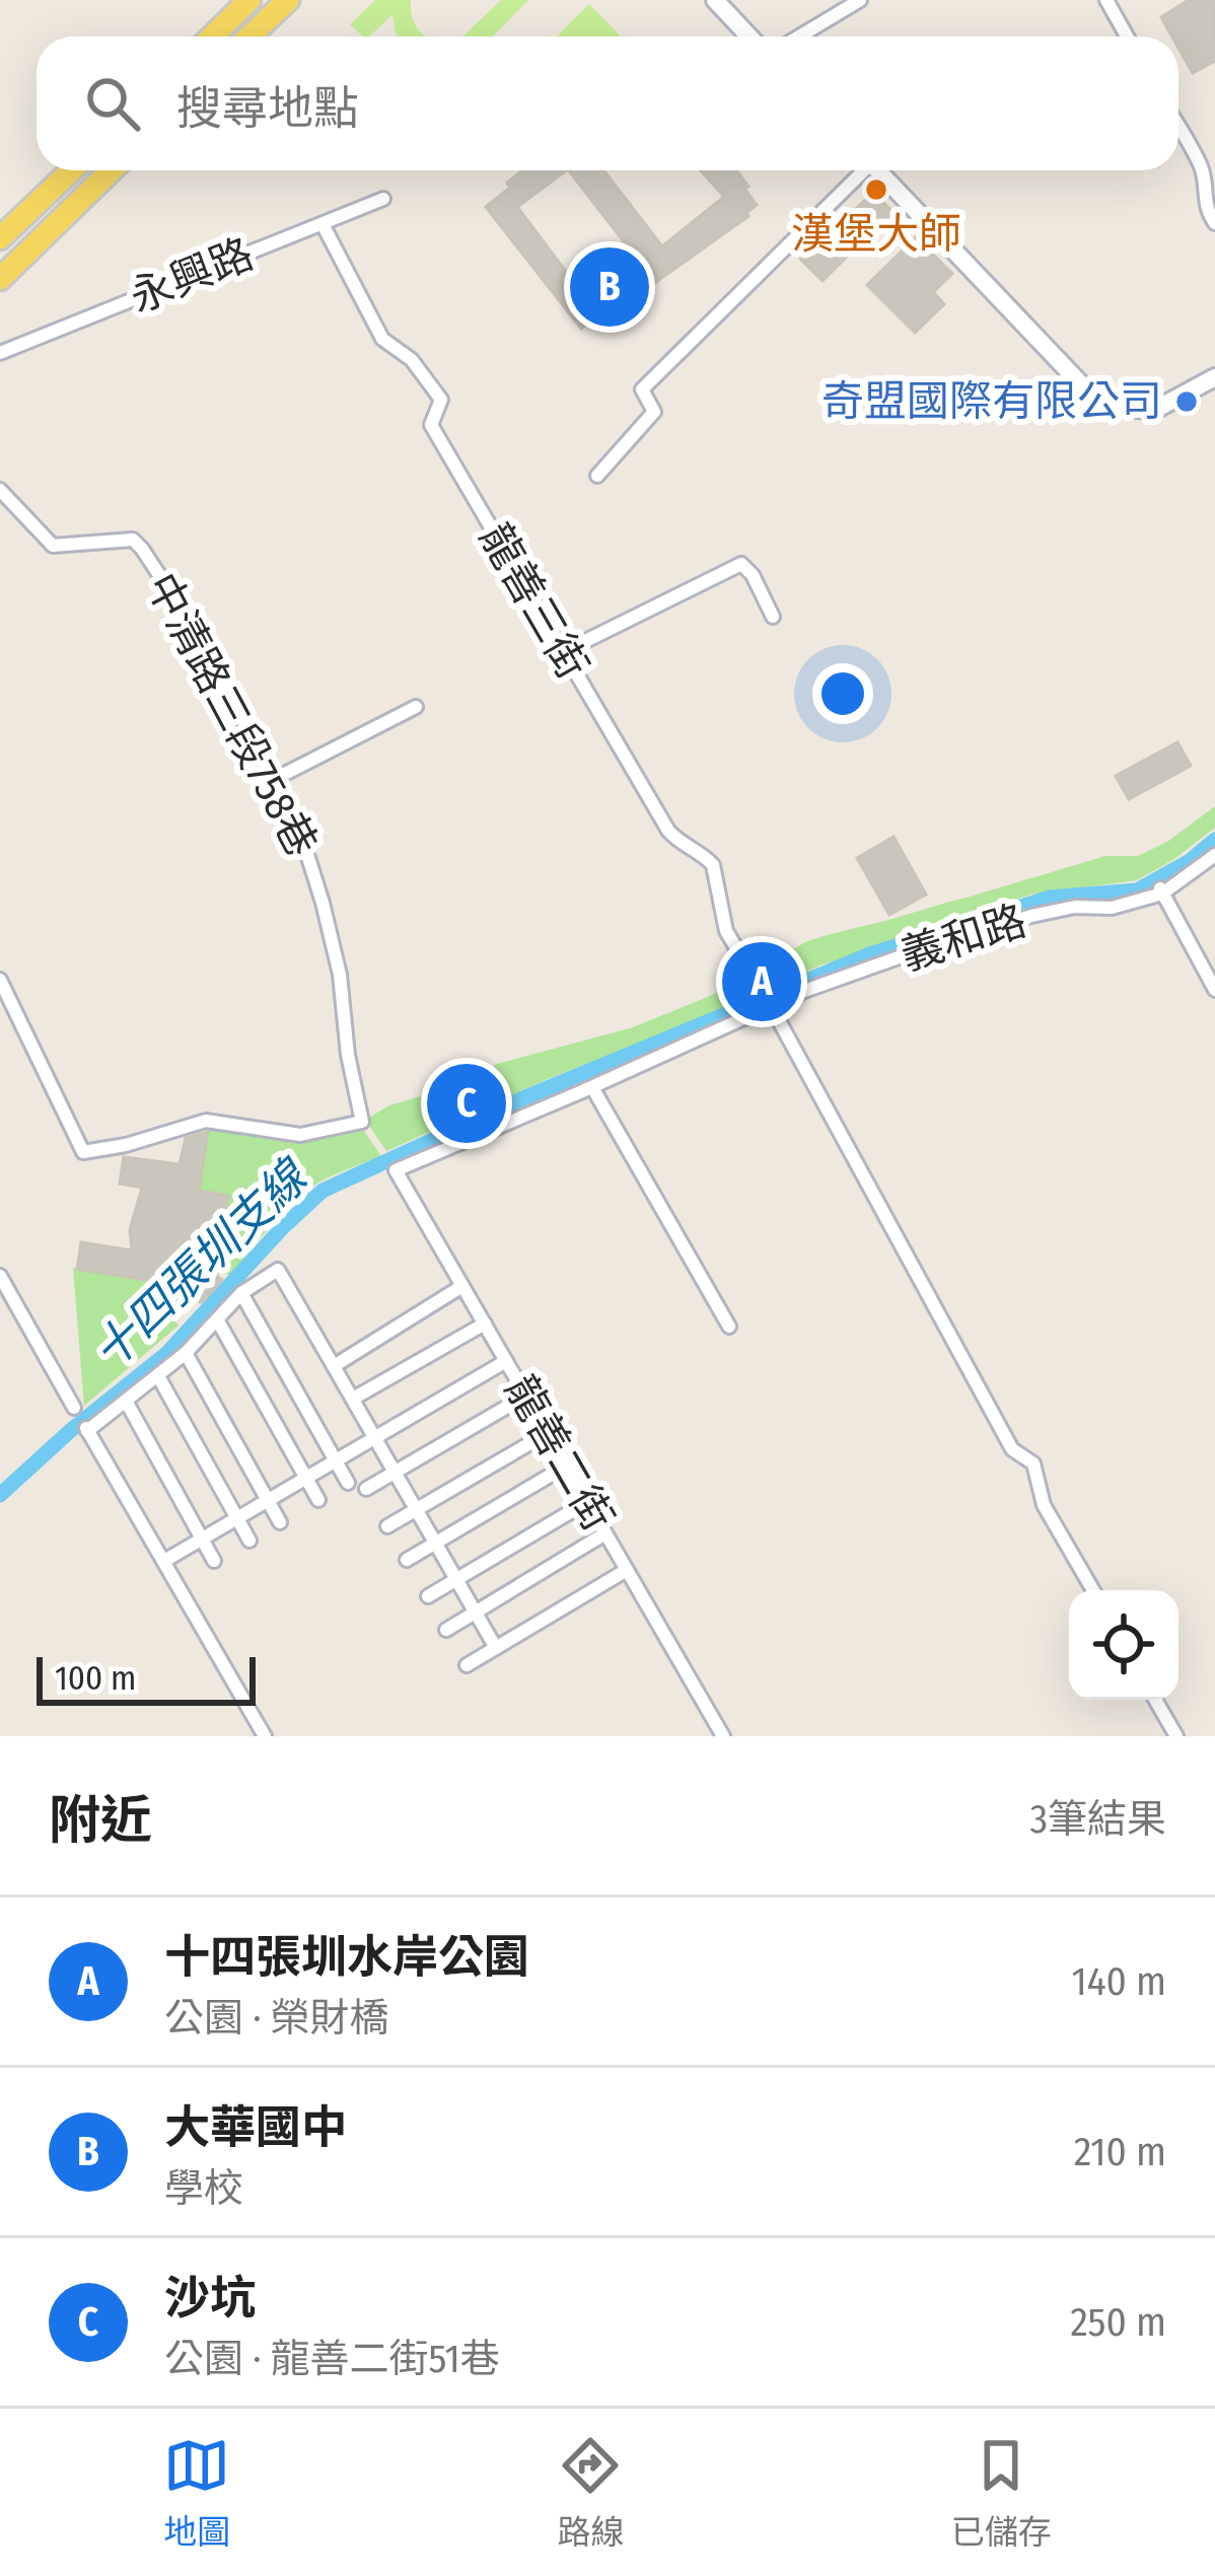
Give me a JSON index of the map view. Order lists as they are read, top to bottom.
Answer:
{
  "streets": {
    "street": [
      "永興路",
      "龍善三街",
      "中清路三段758巷",
      "義和路",
      "龍善二街"
    ]
  },
  "crossings": [
    ["永興路", "龍善三街"],
    ["龍善三街", "義和路"],
    ["義和路", "龍善二街"]
  ],
  "water": ["十四張圳支線"],
  "places": ["漢堡大師", "奇盟國際有限公司"],
  "scale_bar": "100 m",
  "page": {
    "search": "搜尋地點",
    "pins": ["B", "A", "C"],
    "scale": "100 m",
    "heading": ["附近", "3筆結果"],
    "list": [
      {
        "mark": "A",
        "name": "十四張圳水岸公園",
        "note": "公園 · 榮財橋",
        "value": "140 m"
      },
      {
        "mark": "B",
        "name": "大華國中",
        "note": "學校",
        "value": "210 m"
      },
      {
        "mark": "C",
        "name": "沙坑",
        "note": "公園 · 龍善二街51巷",
        "value": "250 m"
      }
    ],
    "nav": ["地圖", "路線", "已儲存"]
  }
}
